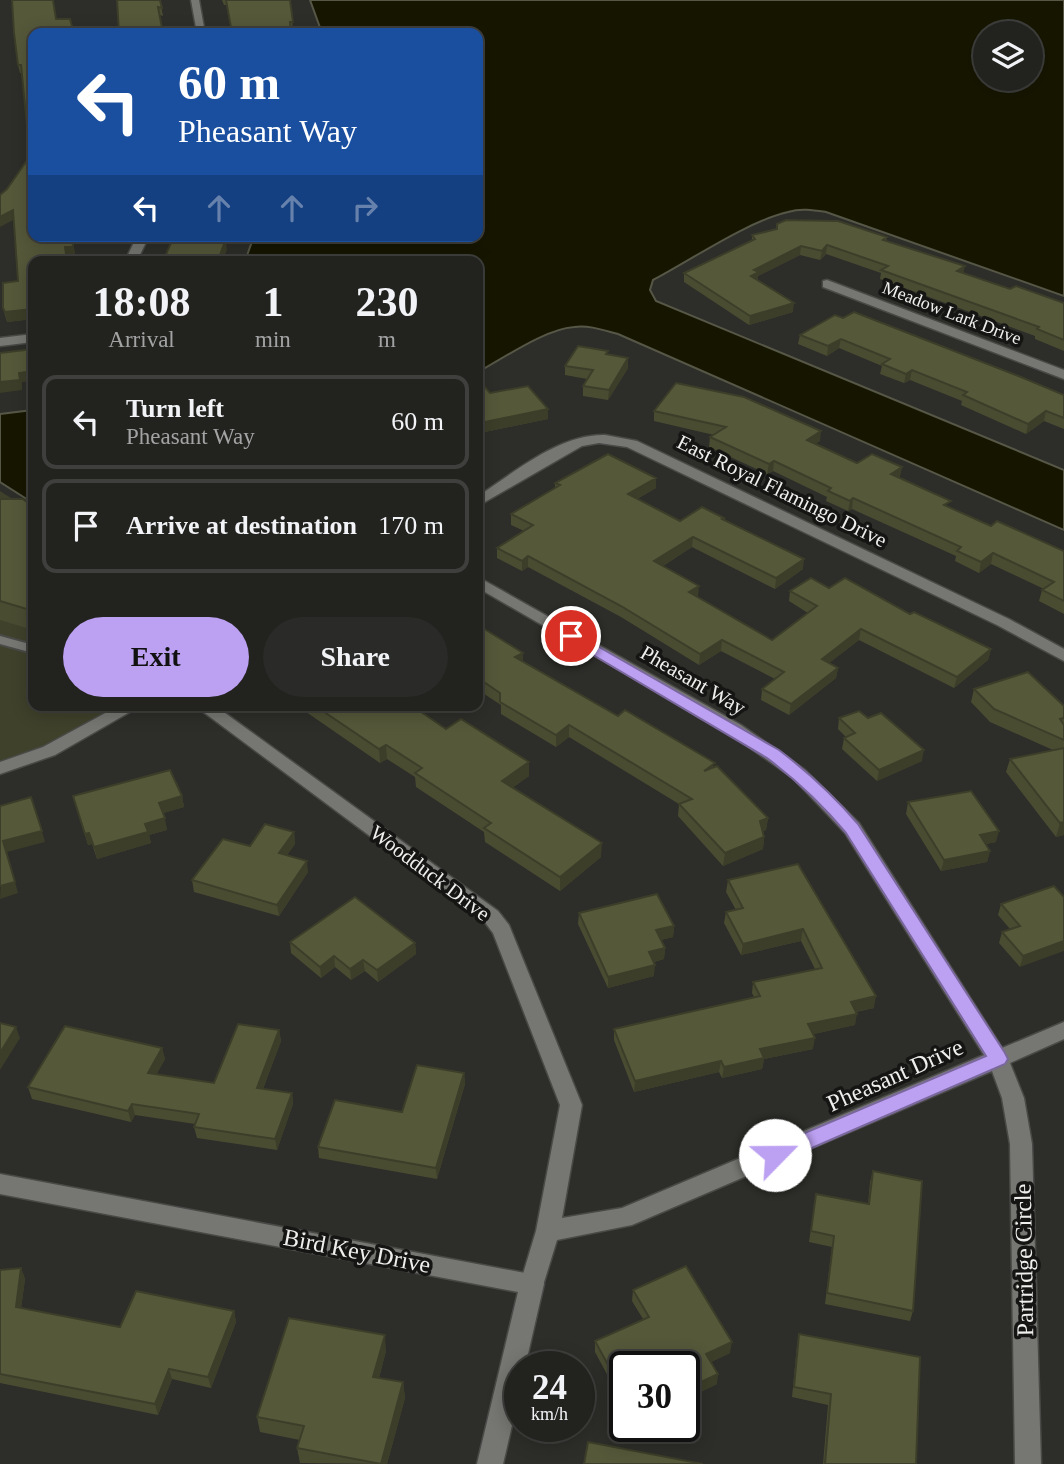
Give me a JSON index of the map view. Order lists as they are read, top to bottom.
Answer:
{
  "streets": {
    "street": [
      "Meadow Lark Drive",
      "East Royal Flamingo Drive",
      "Pheasant Way",
      "Woodduck Drive",
      "Pheasant Drive",
      "Bird Key Drive",
      "Partridge Circle"
    ]
  },
  "crossings": [
    ["Pheasant Way", "Pheasant Drive"],
    ["Pheasant Way", "Partridge Circle"],
    ["Woodduck Drive", "Pheasant Drive"],
    ["Woodduck Drive", "Bird Key Drive"],
    ["Pheasant Drive", "Partridge Circle"]
  ],
  "page": {
    "turn": ["60 m", "Pheasant Way"],
    "eta": [
      "18:08",
      "Arrival",
      "1",
      "min",
      "230",
      "m"
    ],
    "list": [
      {
        "name": "Turn left",
        "note": "Pheasant Way",
        "value": "60 m"
      },
      {
        "name": "Arrive at destination",
        "value": "170 m"
      }
    ],
    "buttons": ["Exit", "Share"],
    "speed": "24 km/h",
    "limit": "30"
  }
}
